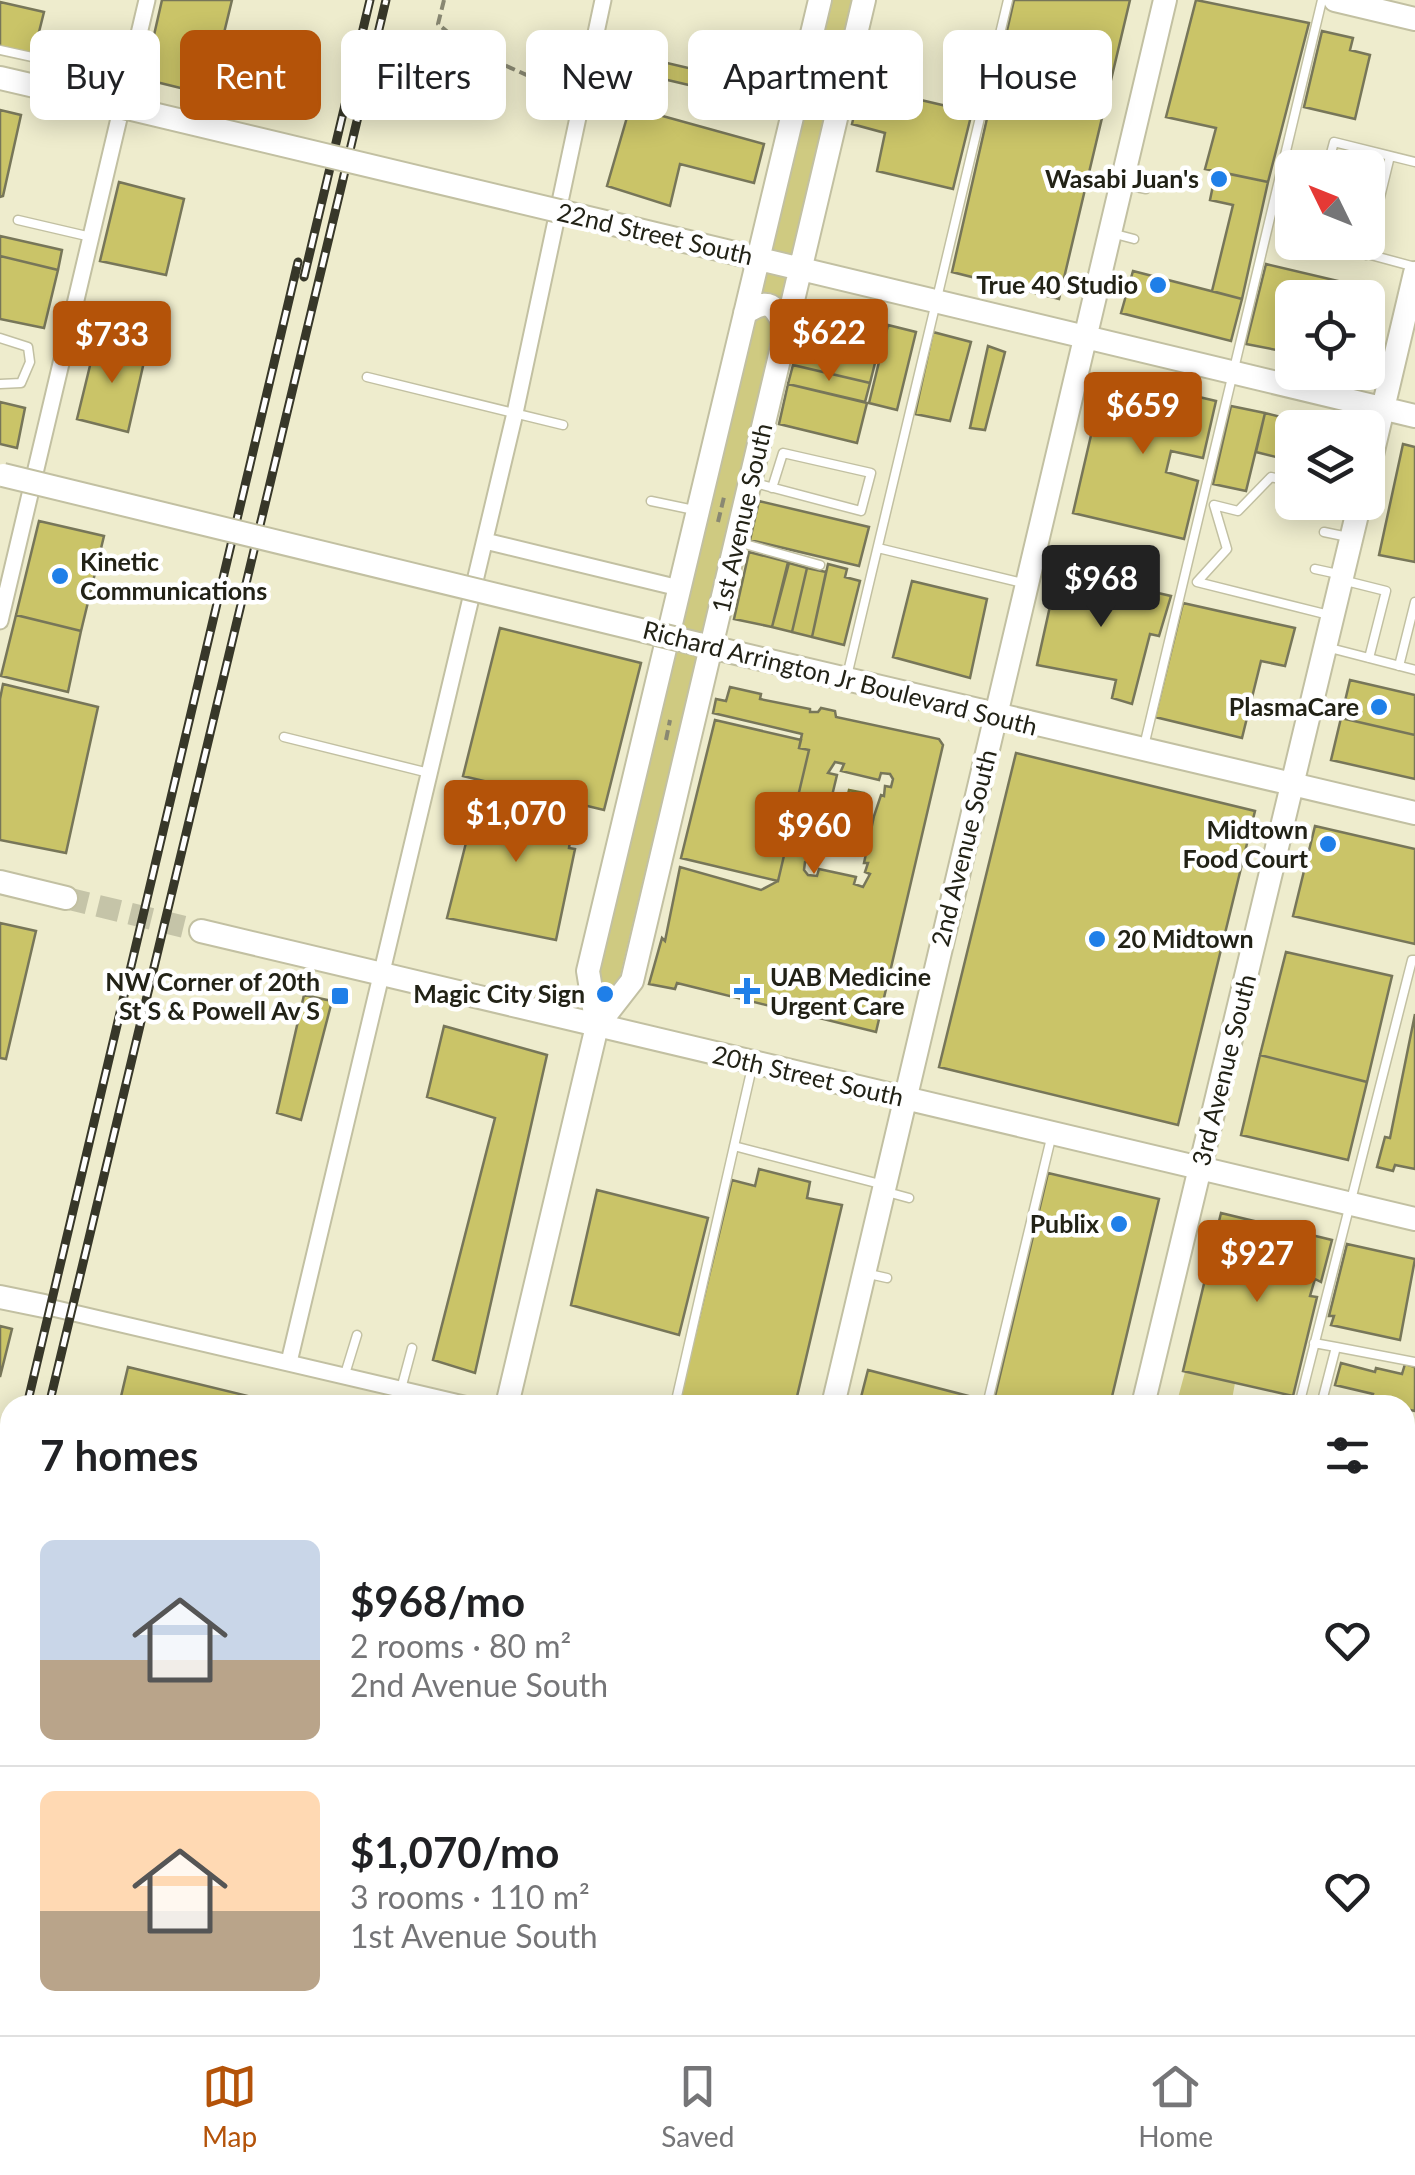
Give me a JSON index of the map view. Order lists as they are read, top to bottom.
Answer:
{
  "streets": {
    "street": [
      "22nd Street South",
      "1st Avenue South",
      "Richard Arrington Jr Boulevard South",
      "2nd Avenue South",
      "3rd Avenue South",
      "20th Street South"
    ]
  },
  "crossings": [
    ["22nd Street South", "1st Avenue South"],
    ["22nd Street South", "2nd Avenue South"],
    ["1st Avenue South", "Richard Arrington Jr Boulevard South"],
    ["1st Avenue South", "20th Street South"],
    ["Richard Arrington Jr Boulevard South", "2nd Avenue South"],
    ["Richard Arrington Jr Boulevard South", "3rd Avenue South"],
    ["2nd Avenue South", "20th Street South"],
    ["3rd Avenue South", "20th Street South"]
  ],
  "places": {
    "other": [
      "Wasabi Juan's",
      "True 40 Studio",
      "Kinetic Communications",
      "PlasmaCare",
      "Midtown Food Court",
      "20 Midtown",
      "Magic City Sign",
      "Publix"
    ],
    "health": ["UAB Medicine Urgent Care"],
    "transit": ["NW Corner of 20th St S & Powell Av S"]
  },
  "north": "top left",
  "page": {
    "chip": [
      "Buy",
      "Rent",
      "Filters",
      "New",
      "Apartment",
      "House"
    ],
    "price": [
      "$622",
      "$733",
      "$659",
      "$968",
      "$1,070",
      "$960",
      "$927"
    ],
    "heading": "7 homes",
    "list": [
      {
        "name": "$968/mo",
        "note": "2 rooms · 80 m² · 2nd Avenue South"
      },
      {
        "name": "$1,070/mo",
        "note": "3 rooms · 110 m² · 1st Avenue South"
      }
    ],
    "tabs": ["Map", "Saved", "Home"]
  }
}
